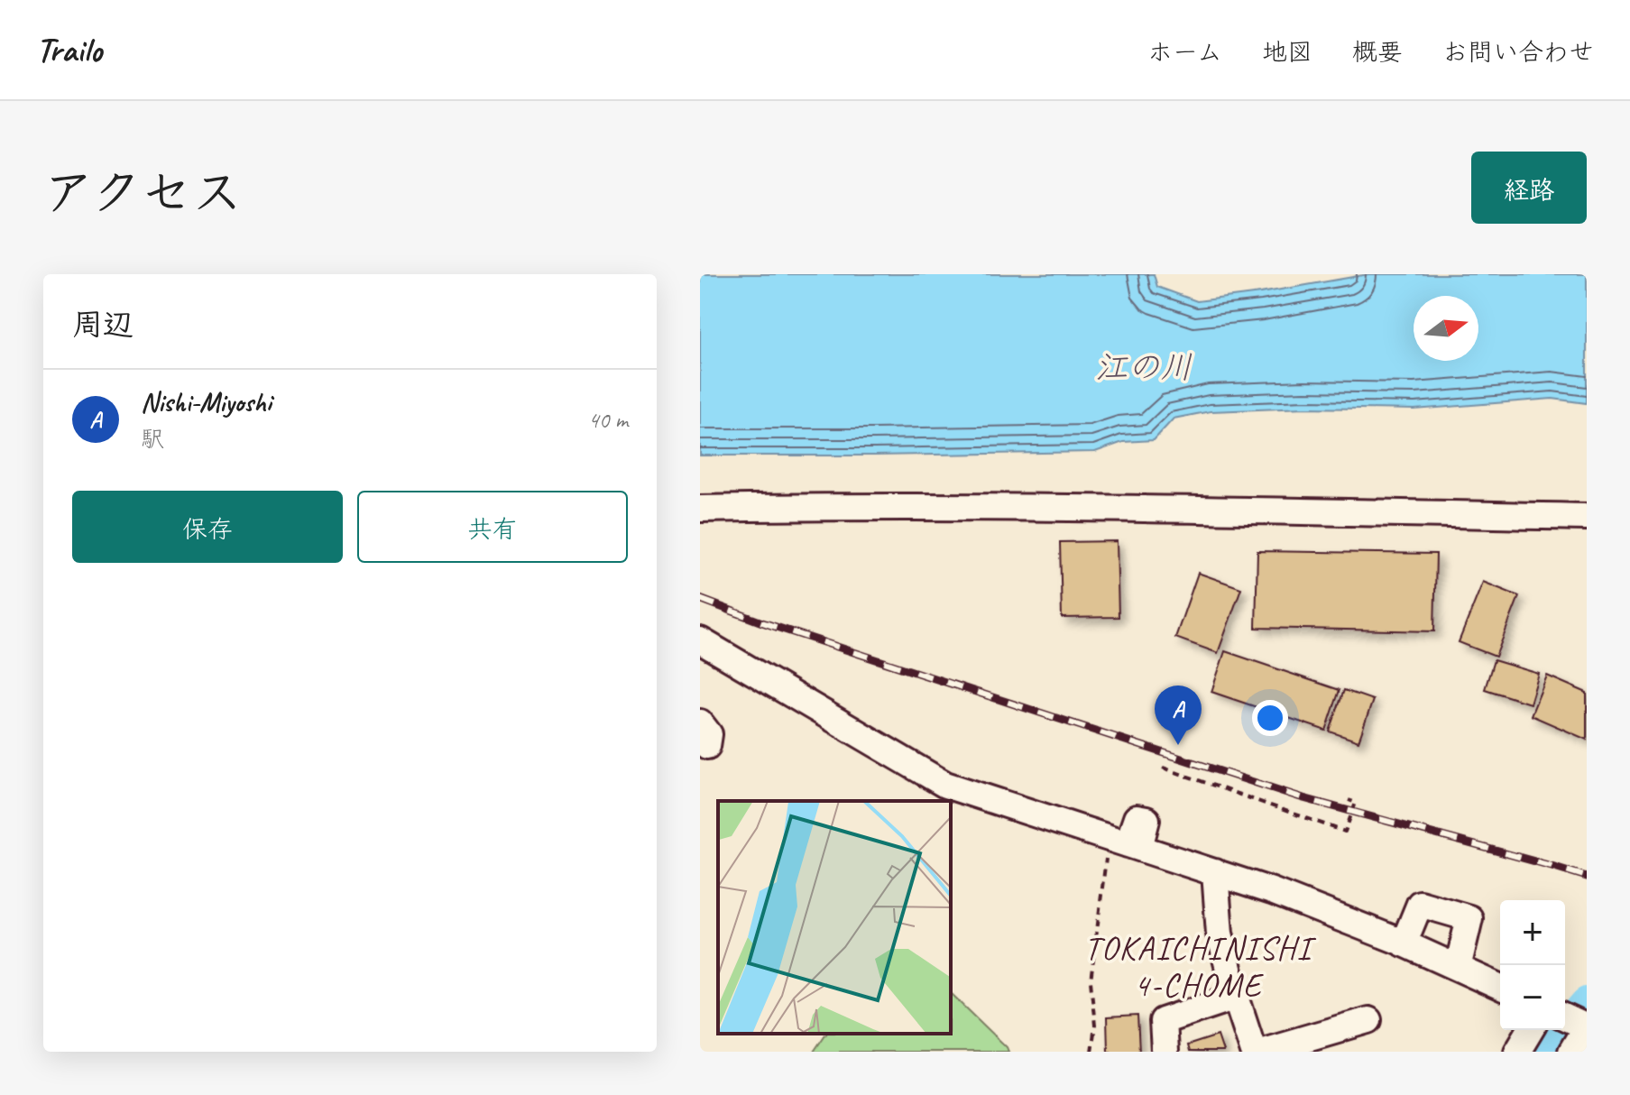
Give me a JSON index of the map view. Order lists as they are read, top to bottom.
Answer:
{
  "districts": ["TOKAICHINISHI 4-CHOME"],
  "water": ["江の川"],
  "north": "right",
  "page": {
    "header": "Trailo",
    "nav": [
      "ホーム",
      "地図",
      "概要",
      "お問い合わせ"
    ],
    "title": "アクセス",
    "buttons": [
      "経路",
      ["保存", "共有"]
    ],
    "heading": "周辺",
    "list": [
      {
        "mark": "A",
        "name": "Nishi-Miyoshi",
        "note": "駅",
        "value": "40 m"
      }
    ],
    "pins": "A",
    "map_buttons": ["+", "−"]
  }
}
